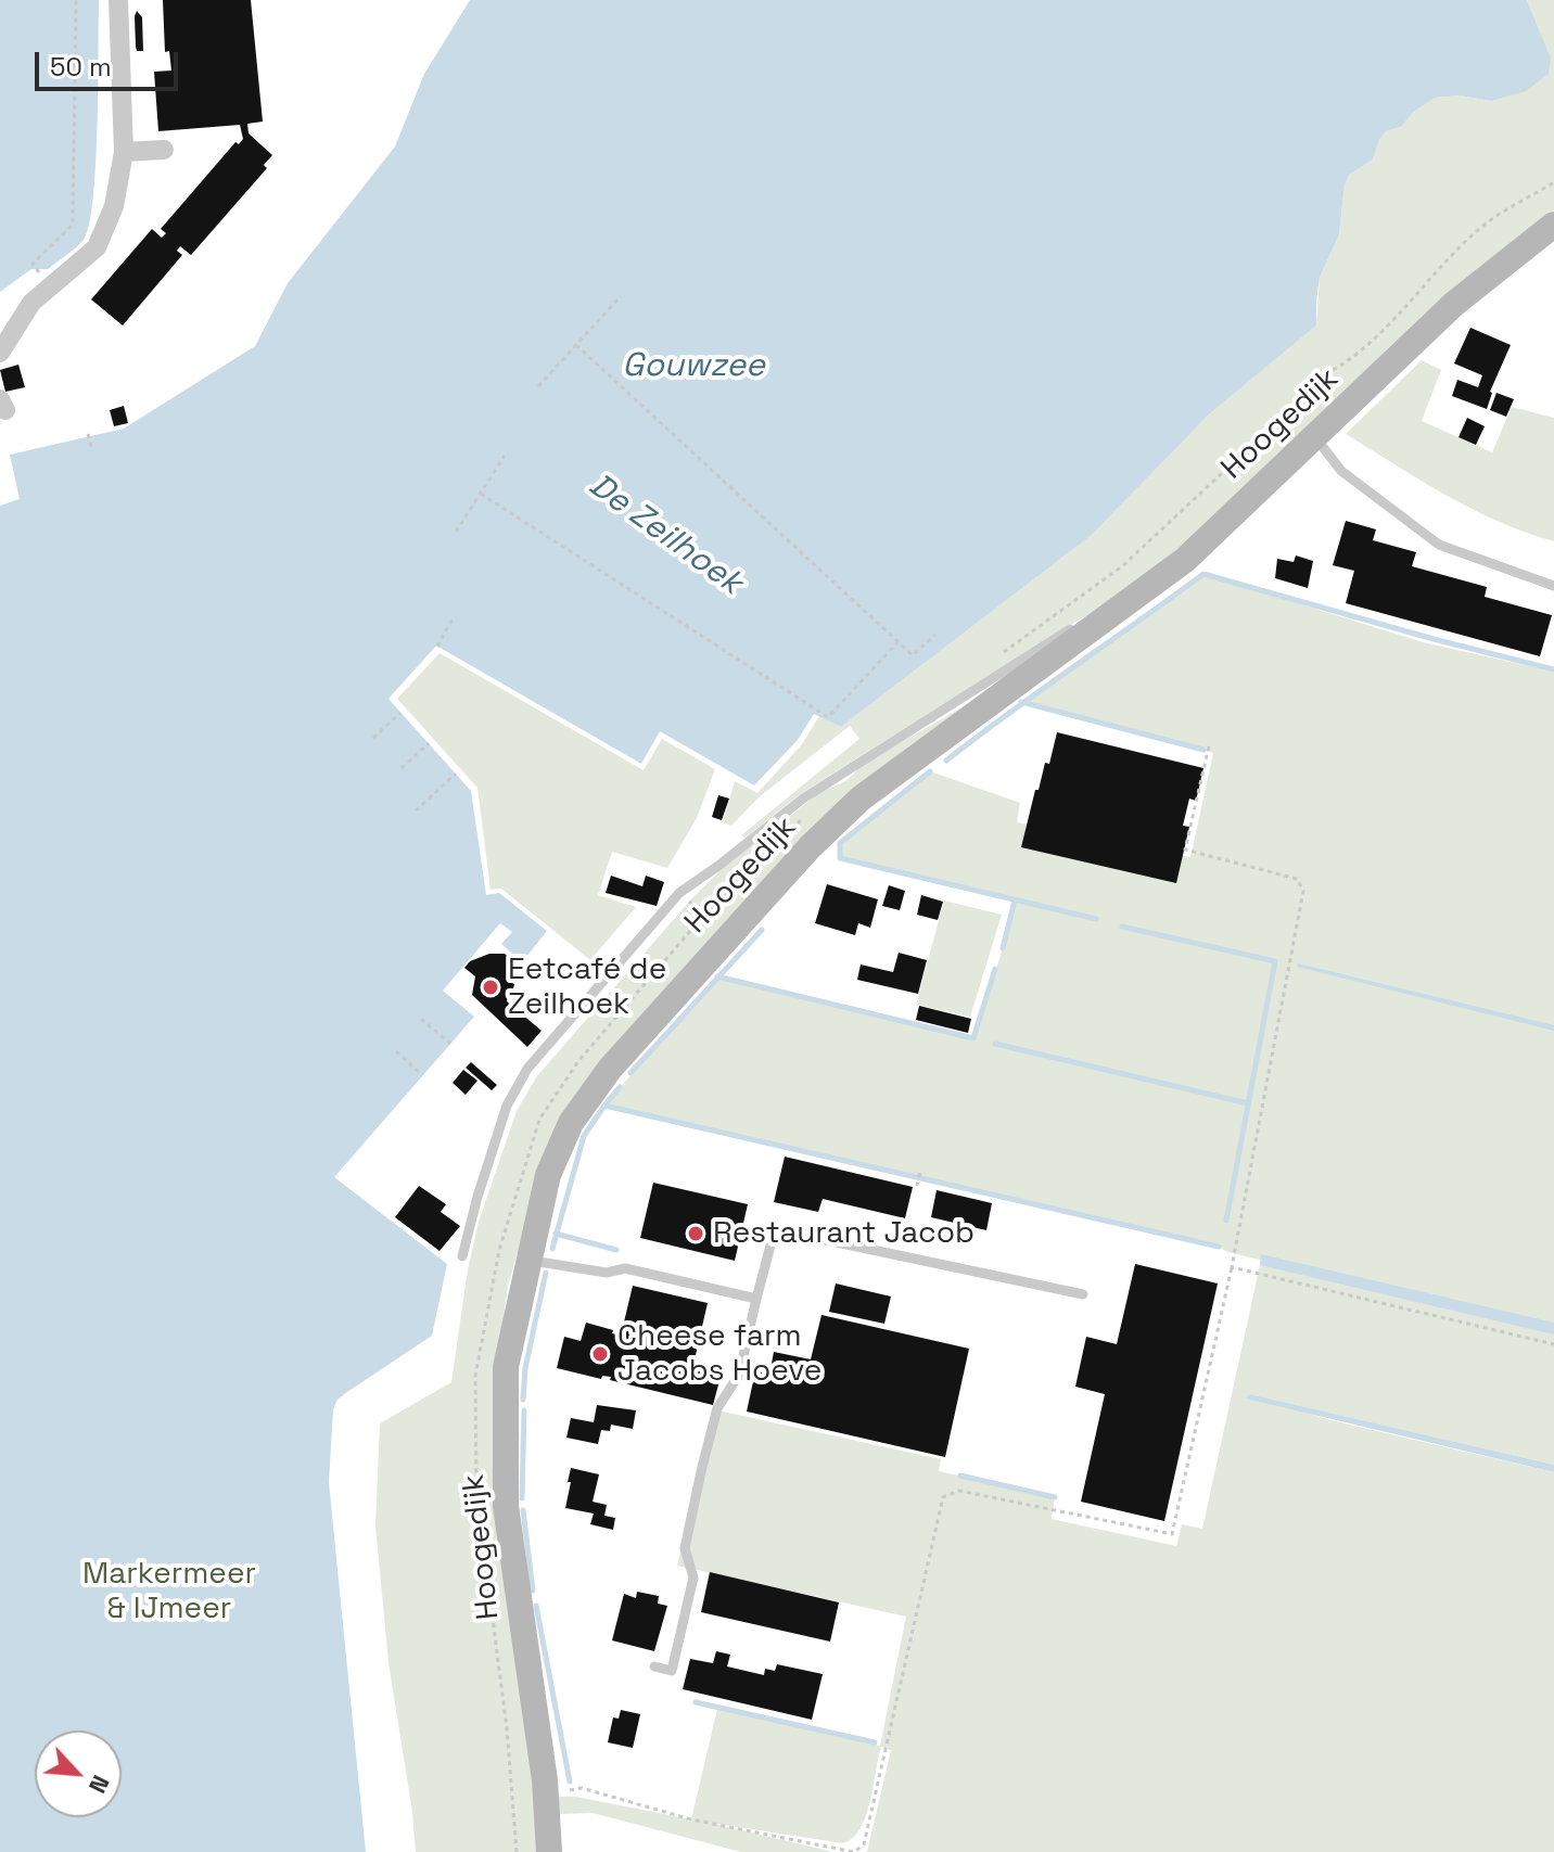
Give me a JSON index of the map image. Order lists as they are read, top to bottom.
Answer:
{
  "streets": {
    "street": ["Hoogedijk"]
  },
  "water": ["Gouwzee", "De Zeilhoek"],
  "parks": ["Markermeer & IJmeer"],
  "places": ["Eetcafé de Zeilhoek", "Restaurant Jacob", "Cheese farm Jacobs Hoeve"],
  "scale_bar": "50 m",
  "north": "bottom right"
}
